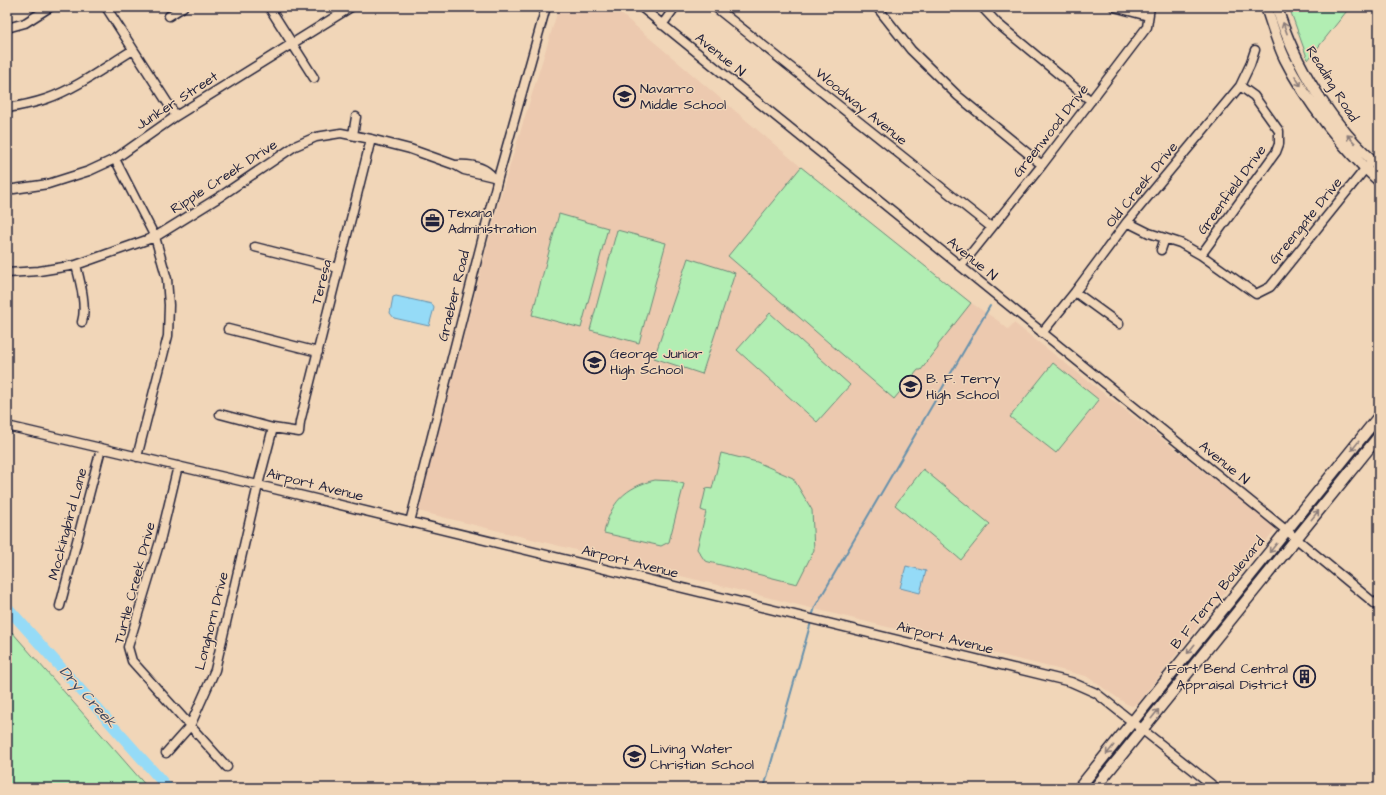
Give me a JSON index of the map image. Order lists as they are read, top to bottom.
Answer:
{
  "streets": {
    "main road": ["Reading Road", "B F Terry Boulevard"],
    "street": [
      "Avenue N",
      "Junker Street",
      "Woodway Avenue",
      "Greenwood Drive",
      "Ripple Creek Drive",
      "Old Creek Drive",
      "Greenfield Drive",
      "Greengate Drive",
      "Teresa",
      "Graeber Road",
      "Airport Avenue",
      "Mockingbird Lane",
      "Turtle Creek Drive",
      "Longhorn Drive"
    ]
  },
  "crossings": [
    ["Avenue N", "Greenwood Drive"],
    ["Avenue N", "Old Creek Drive"],
    ["Avenue N", "B F Terry Boulevard"],
    ["Reading Road", "Greengate Drive"],
    ["Woodway Avenue", "Greenwood Drive"],
    ["Ripple Creek Drive", "Teresa"],
    ["Ripple Creek Drive", "Graeber Road"],
    ["Old Creek Drive", "Greenfield Drive"],
    ["Greenfield Drive", "Greengate Drive"],
    ["Teresa", "Longhorn Drive"],
    ["Graeber Road", "Airport Avenue"],
    ["Airport Avenue", "Mockingbird Lane"],
    ["Airport Avenue", "Turtle Creek Drive"],
    ["Airport Avenue", "B F Terry Boulevard"],
    ["Airport Avenue", "Longhorn Drive"],
    ["Turtle Creek Drive", "Longhorn Drive"]
  ],
  "water": ["Dry Creek"],
  "places": {
    "school or university": [
      "Navarro Middle School",
      "George Junior High School",
      "B. F. Terry High School",
      "Living Water Christian School"
    ],
    "office": ["Texana Administration"],
    "building": ["Fort Bend Central Appraisal District"]
  }
}
